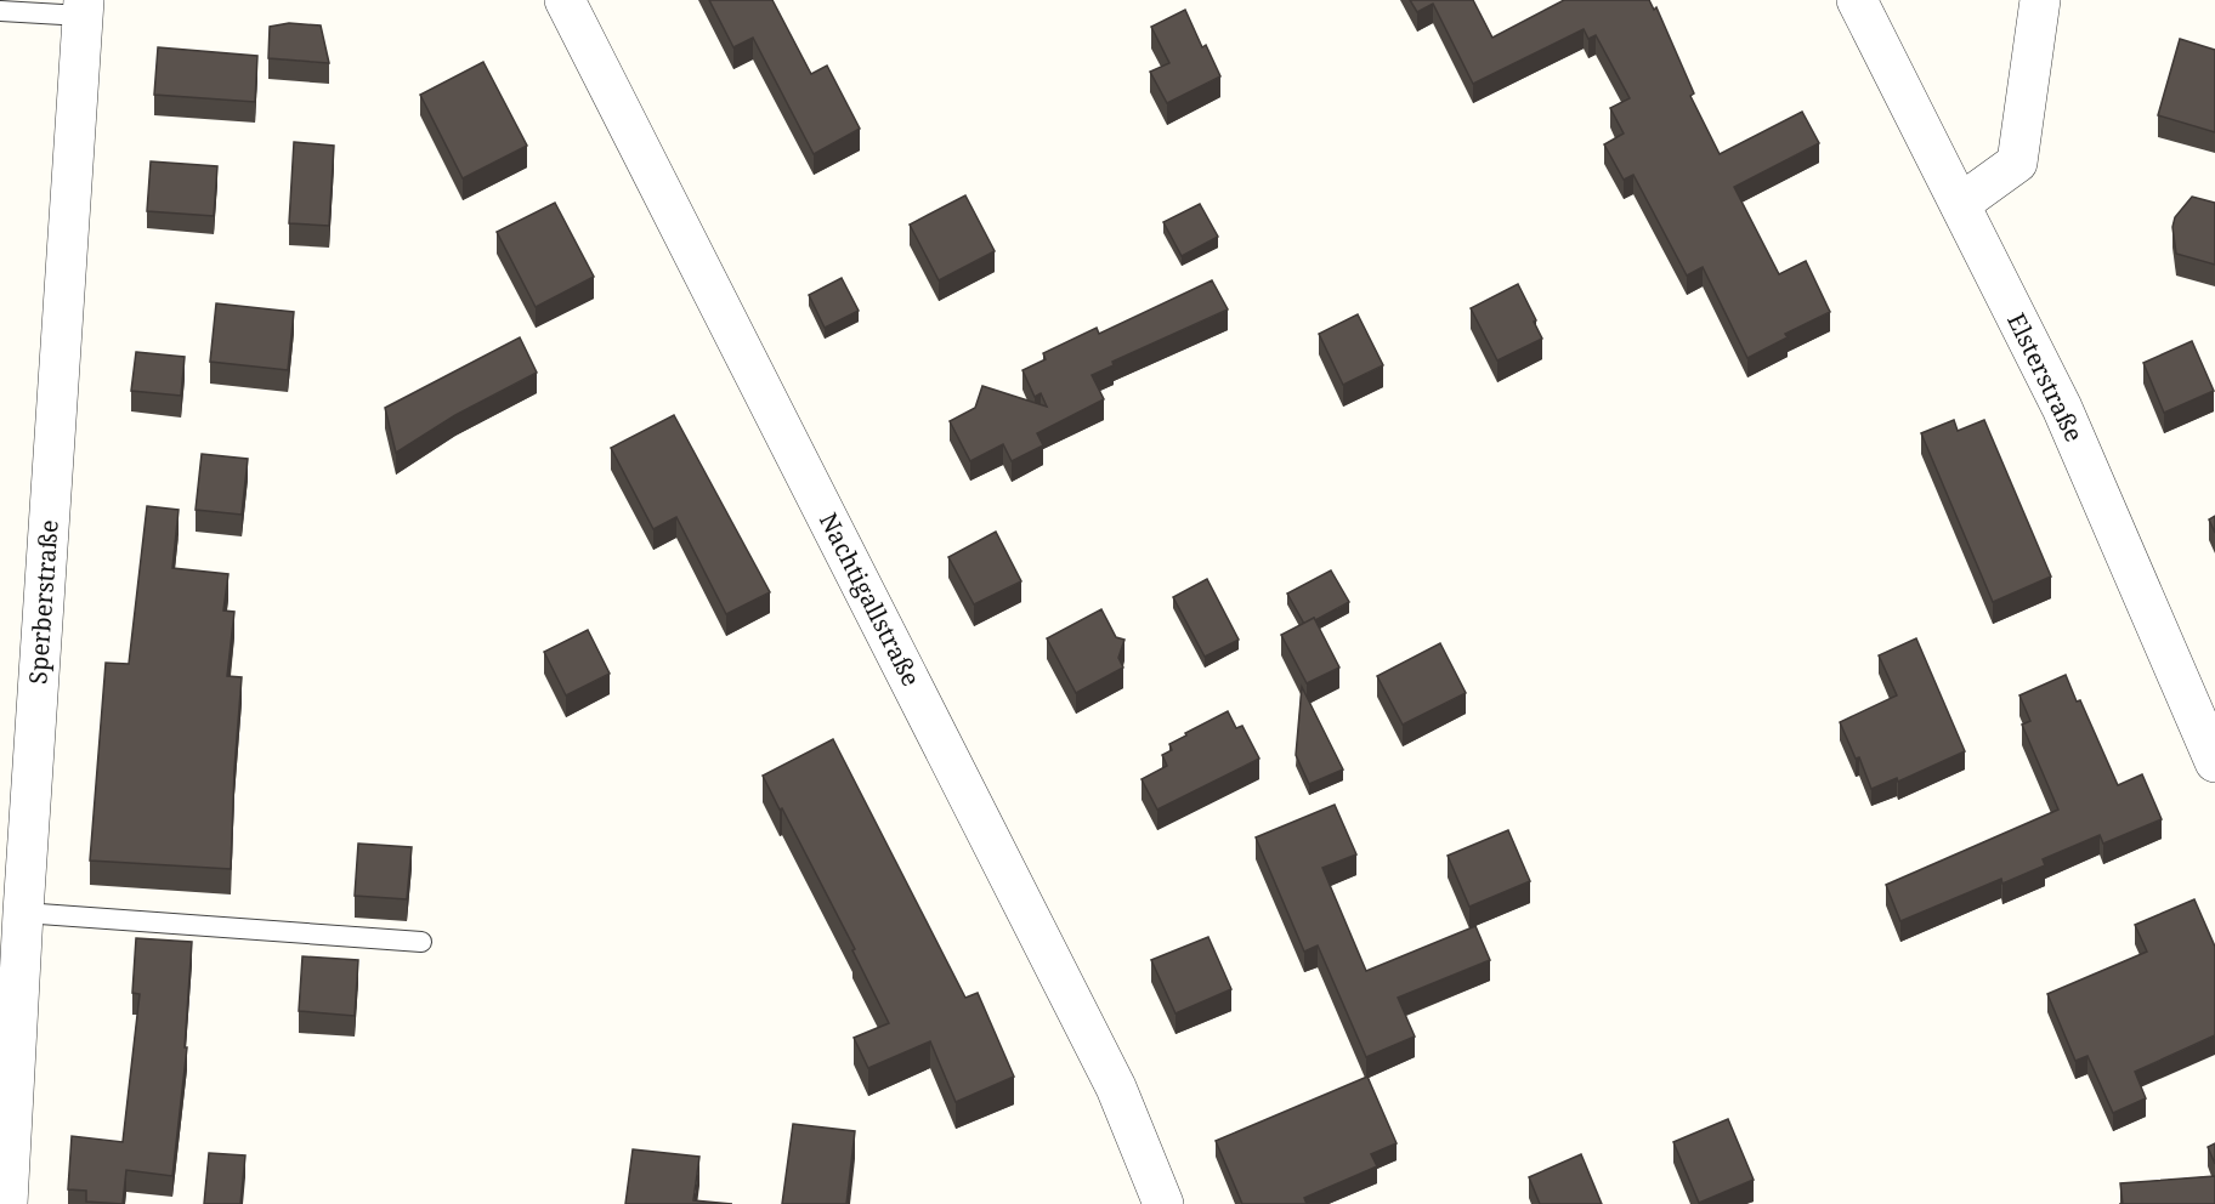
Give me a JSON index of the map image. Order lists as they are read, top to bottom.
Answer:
{
  "streets": {
    "street": ["Elsterstraße", "Nachtigallstraße", "Sperberstraße"]
  }
}
